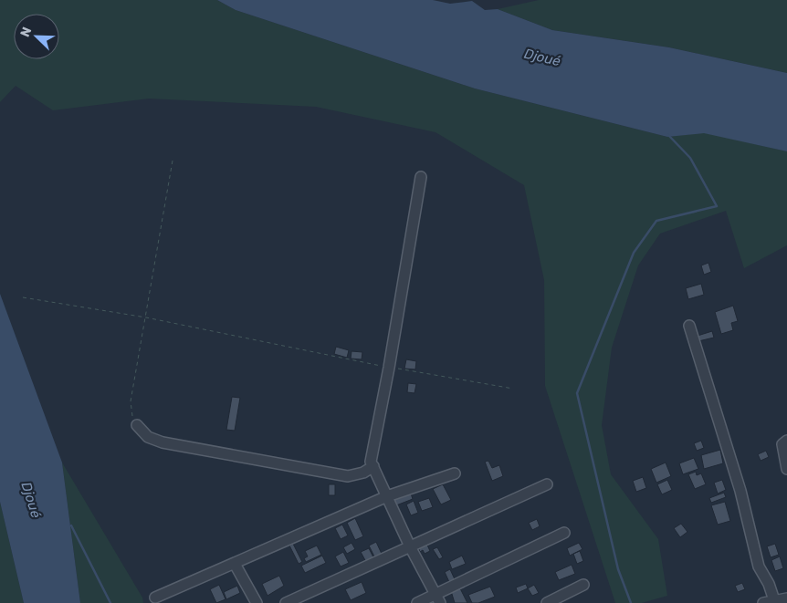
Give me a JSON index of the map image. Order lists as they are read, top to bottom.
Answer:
{
  "water": ["Djoué"],
  "north": "top left"
}
